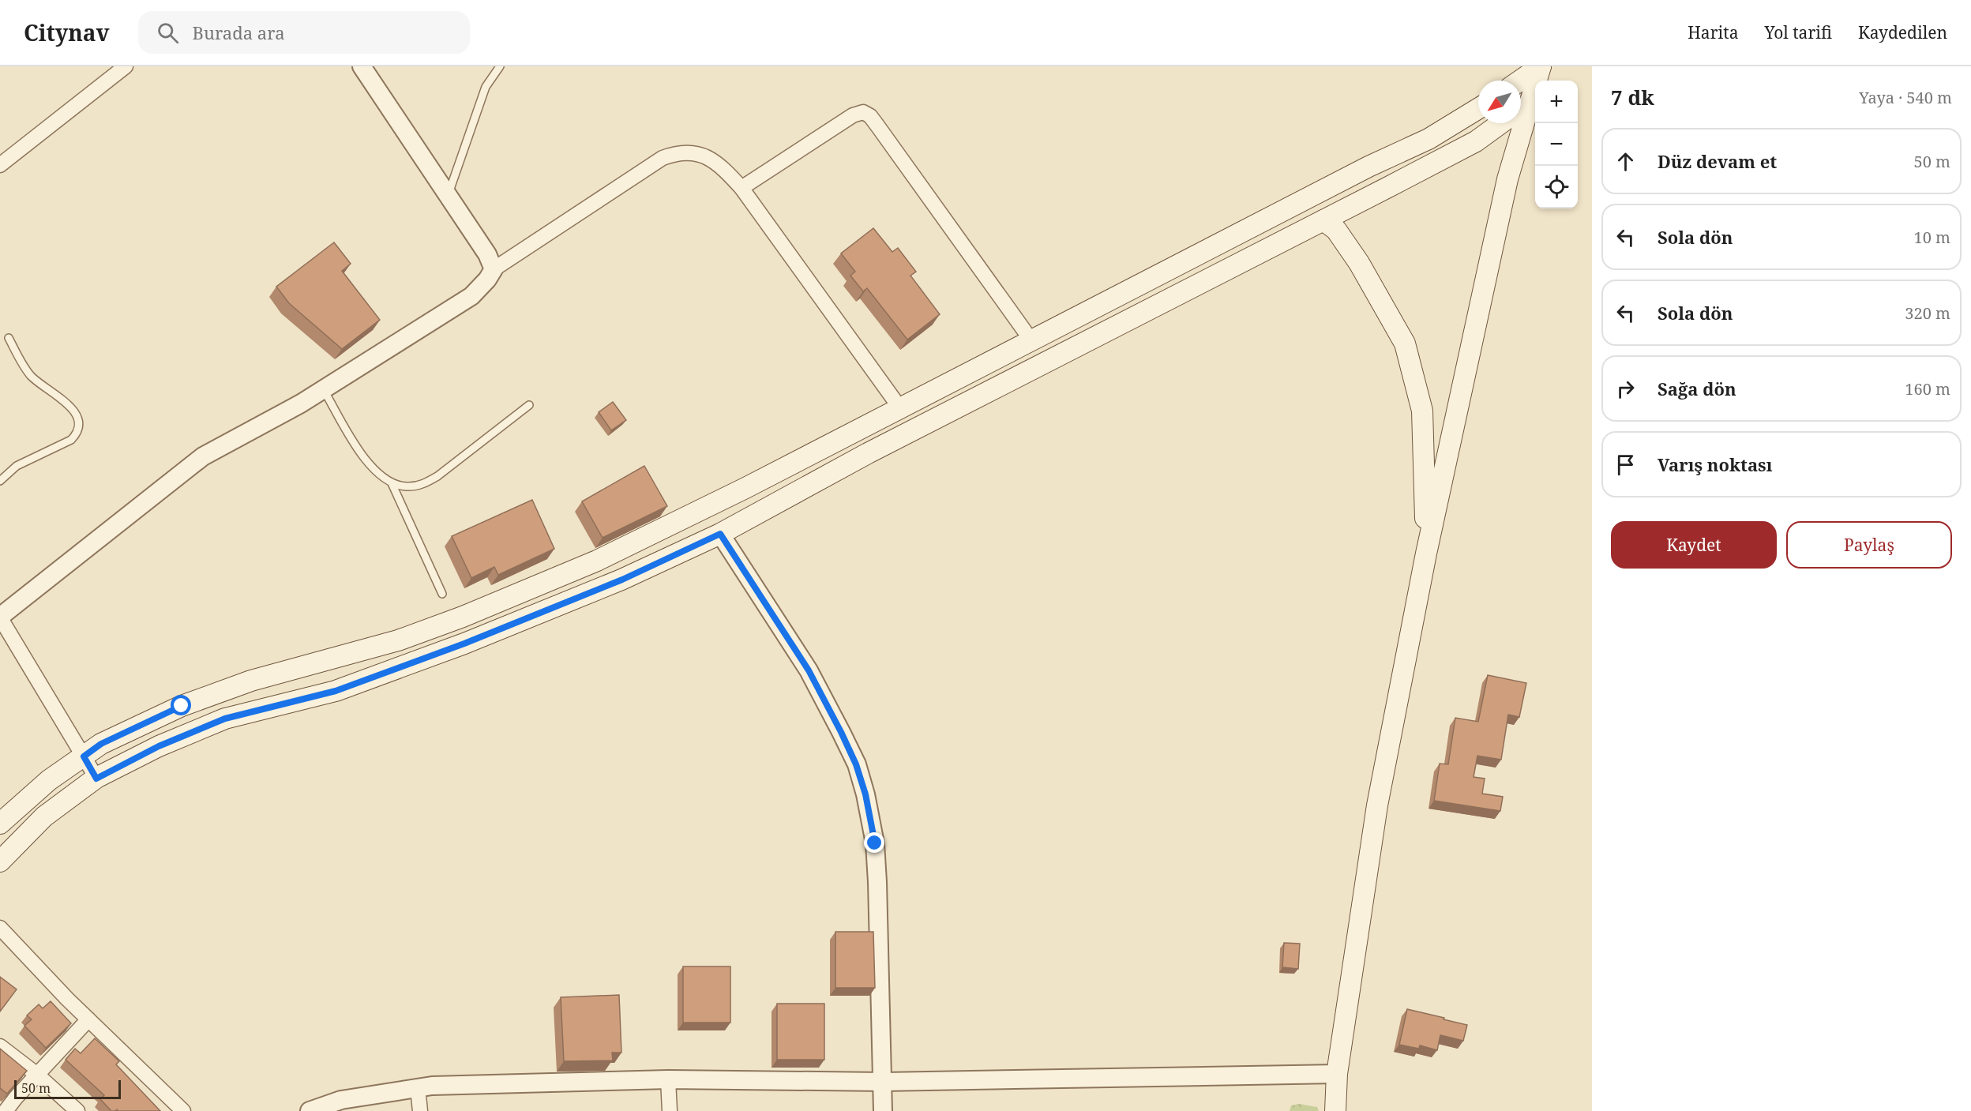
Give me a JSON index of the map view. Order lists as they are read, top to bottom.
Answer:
{
  "scale_bar": "50 m",
  "north": "bottom left",
  "page": {
    "header": "Citynav",
    "search": "Burada ara",
    "nav": ["Harita", "Yol tarifi", "Kaydedilen"],
    "heading": ["7 dk", "Yaya · 540 m"],
    "map_buttons": ["+", "−"],
    "list": [
      ["Düz devam et", "50 m"],
      ["Sola dön", "10 m"],
      ["Sola dön", "320 m"],
      ["Sağa dön", "160 m"],
      "Varış noktası"
    ],
    "buttons": ["Kaydet", "Paylaş"],
    "scale": "50 m"
  }
}
